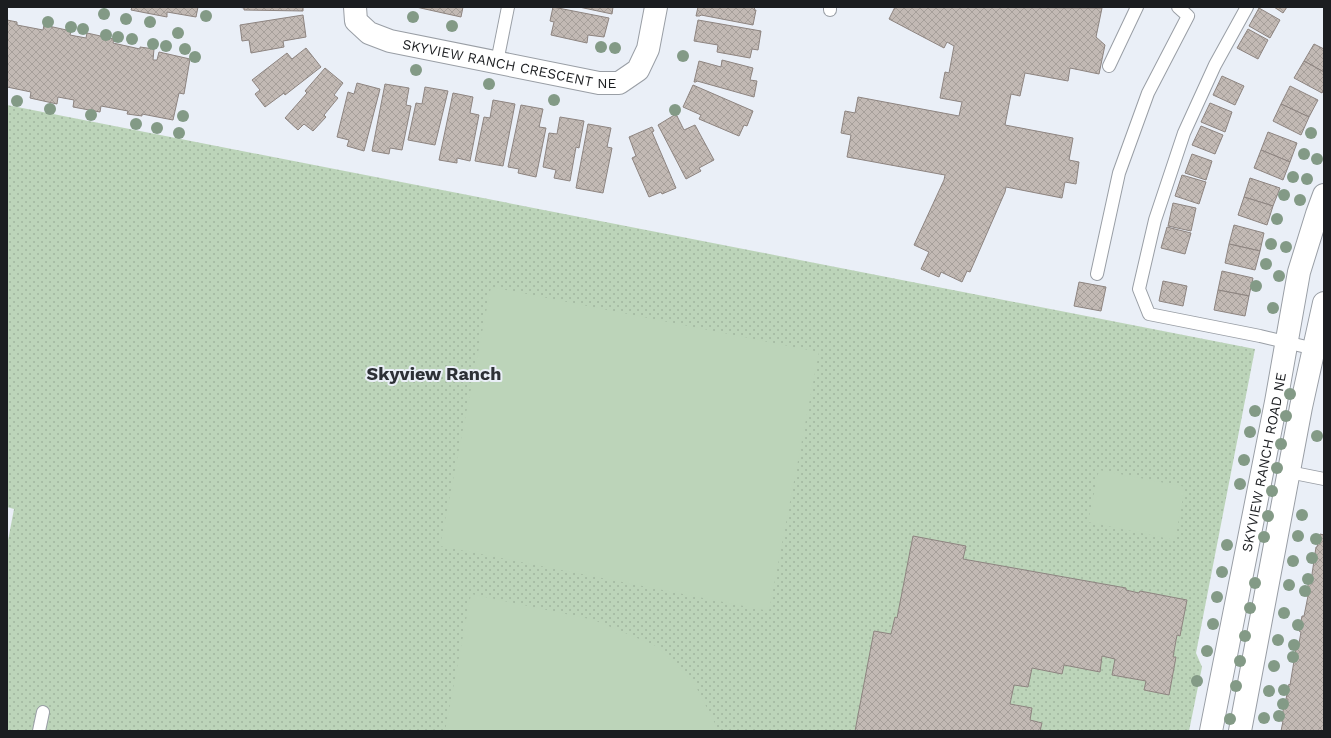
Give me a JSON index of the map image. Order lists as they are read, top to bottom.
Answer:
{
  "streets": {
    "street": ["SKYVIEW RANCH CRESCENT NE", "SKYVIEW RANCH ROAD NE"]
  },
  "districts": ["Skyview Ranch"]
}
